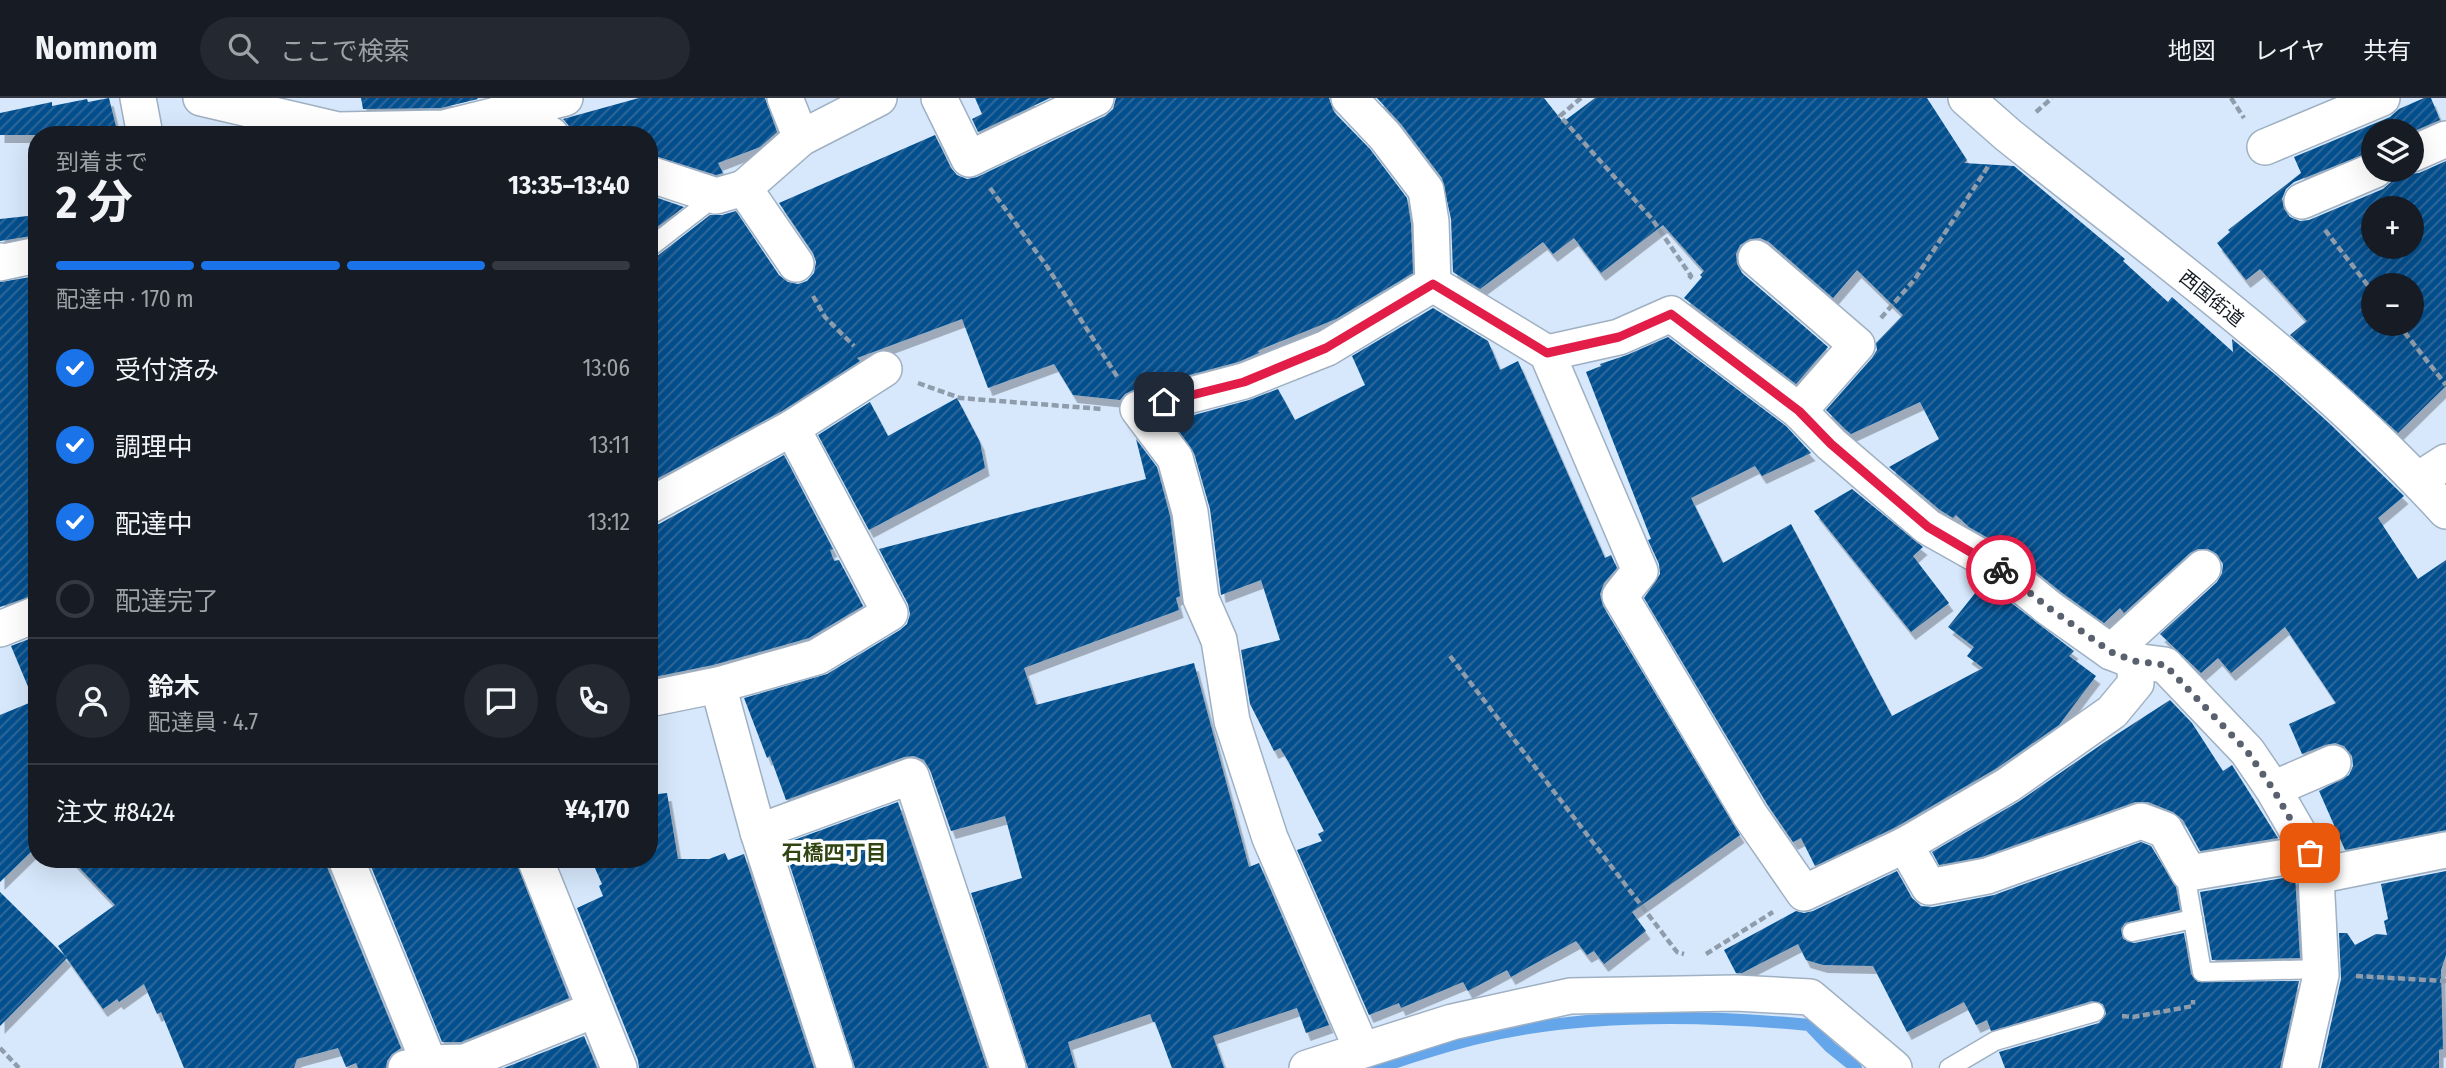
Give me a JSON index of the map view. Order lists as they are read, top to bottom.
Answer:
{
  "streets": {
    "street": ["西国街道"]
  },
  "districts": ["石橋四丁目"],
  "page": {
    "header": "Nomnom",
    "search": "ここで検索",
    "nav": ["地図", "レイヤ", "共有"],
    "map_buttons": ["+", "−"],
    "heading": ["2 分", "到着まで", "13:35–13:40"],
    "panel": [
      "鈴木",
      "配達員 · 4.7",
      "注文 #8424",
      "¥4,170"
    ],
    "bar": "配達中 · 170 m",
    "list": [
      ["受付済み", "13:06"],
      ["調理中", "13:11"],
      ["配達中", "13:12"],
      "配達完了"
    ]
  }
}
